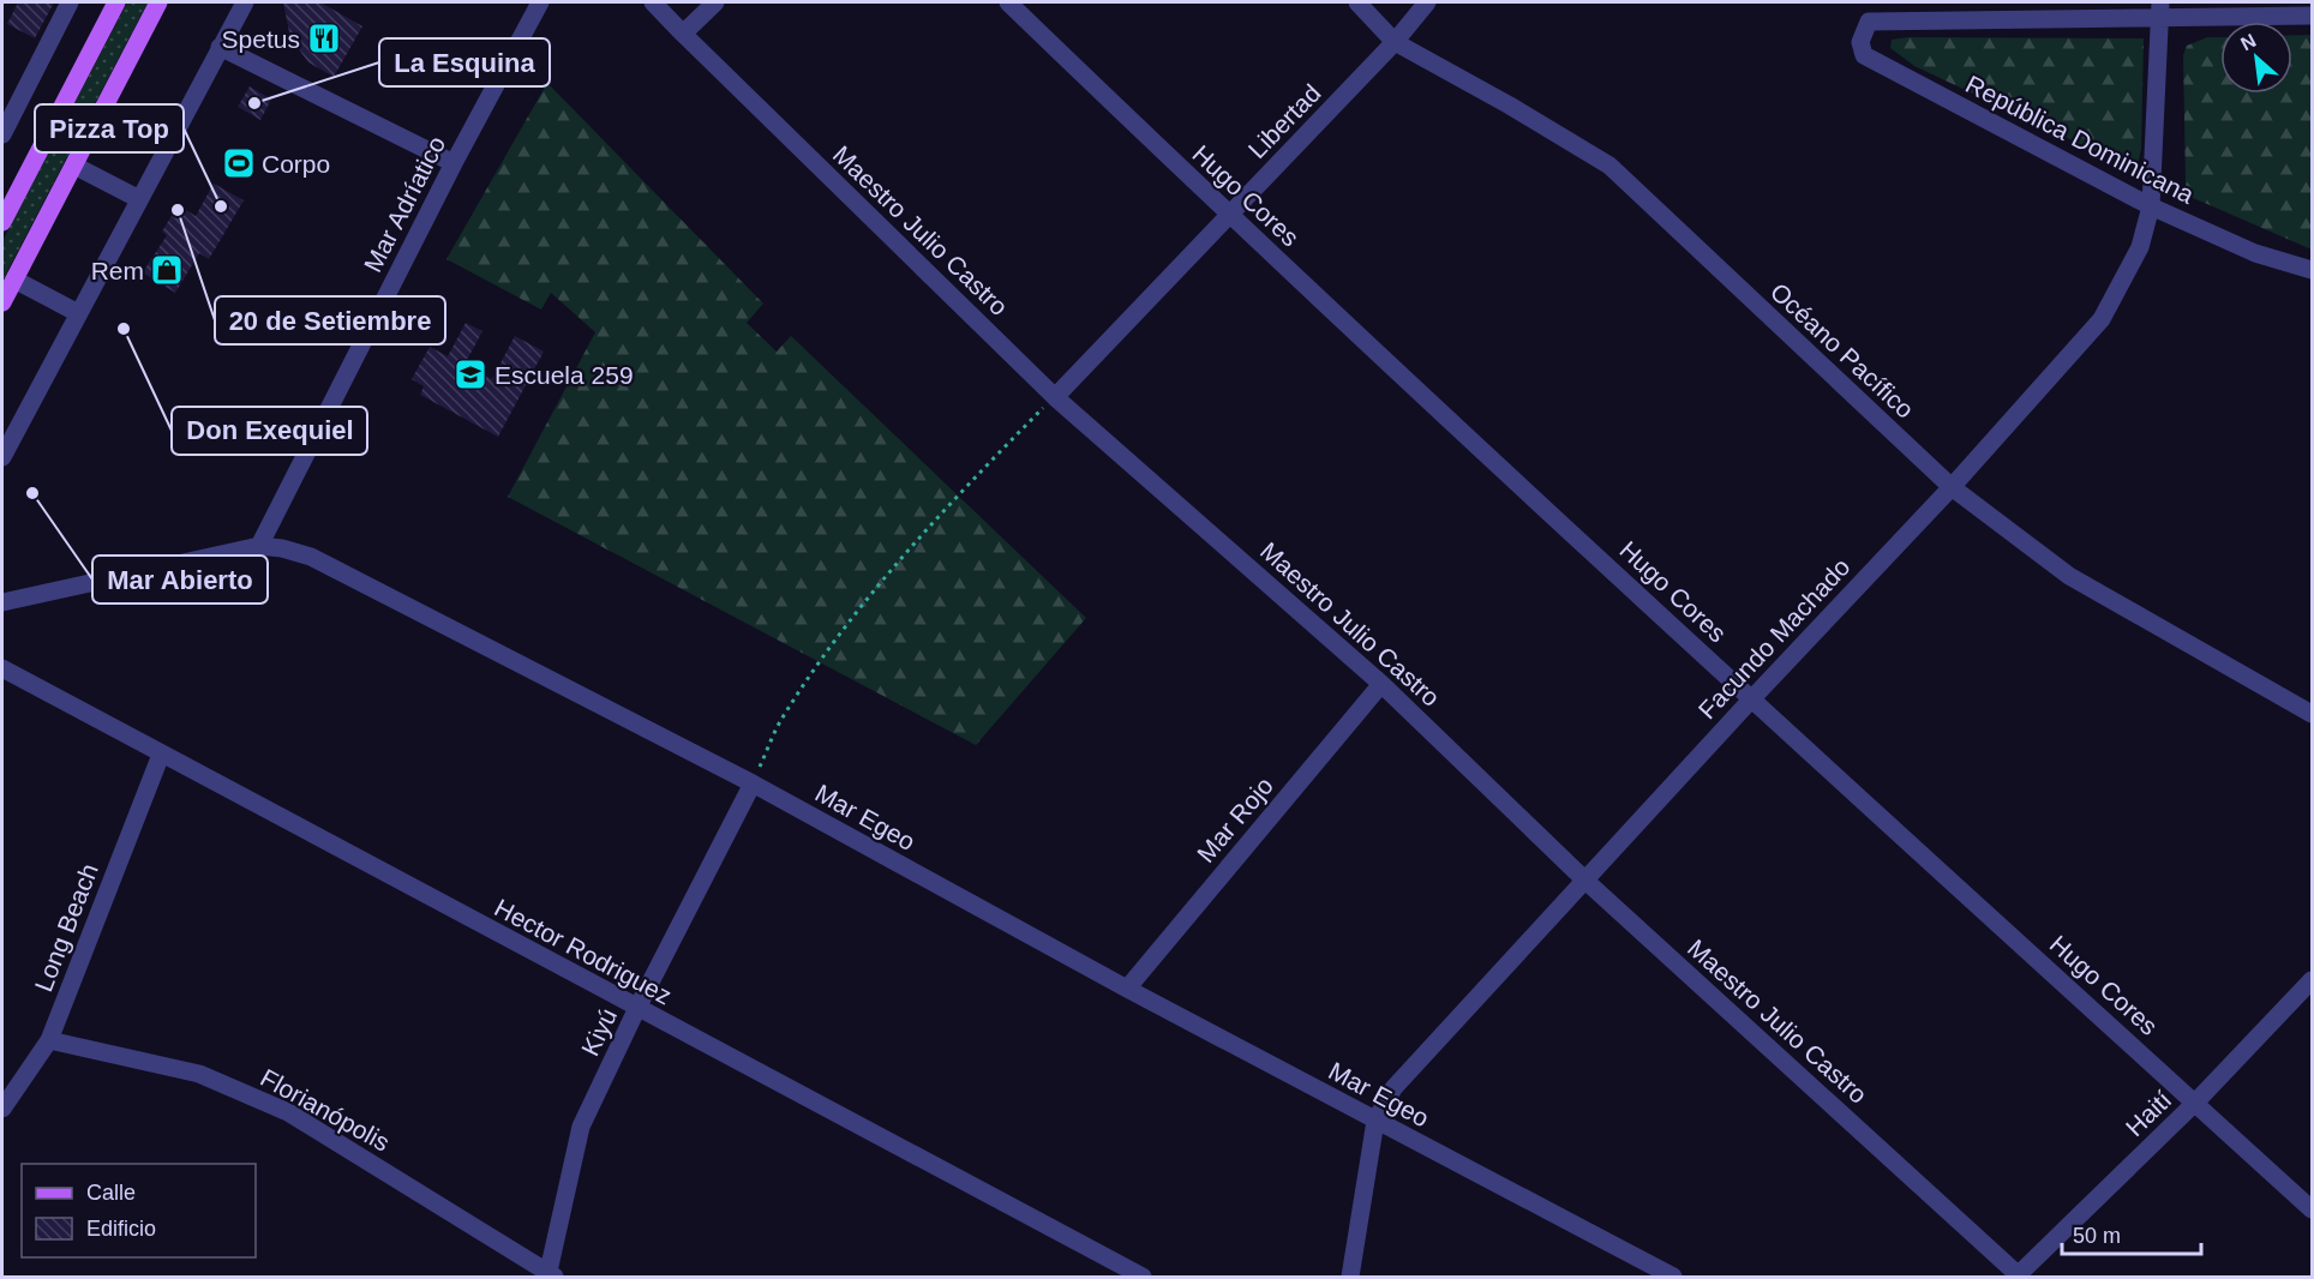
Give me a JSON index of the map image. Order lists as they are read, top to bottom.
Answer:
{
  "streets": {
    "street": [
      "Libertad",
      "República Dominicana",
      "Hugo Cores",
      "Mar Adríatico",
      "Maestro Julio Castro",
      "Océano Pacífico",
      "Facundo Machado",
      "Mar Egeo",
      "Mar Rojo",
      "Long Beach",
      "Hector Rodriguez",
      "Kiyú",
      "Florianópolis",
      "Haití"
    ]
  },
  "crossings": [
    ["Libertad", "Hugo Cores"],
    ["Libertad", "Maestro Julio Castro"],
    ["Libertad", "Océano Pacífico"],
    ["República Dominicana", "Facundo Machado"],
    ["Hugo Cores", "Facundo Machado"],
    ["Hugo Cores", "Haití"],
    ["Mar Adríatico", "Mar Egeo"],
    ["Maestro Julio Castro", "Facundo Machado"],
    ["Maestro Julio Castro", "Mar Rojo"],
    ["Maestro Julio Castro", "Haití"],
    ["Océano Pacífico", "Facundo Machado"],
    ["Facundo Machado", "Mar Egeo"],
    ["Mar Egeo", "Mar Rojo"],
    ["Mar Egeo", "Kiyú"],
    ["Long Beach", "Hector Rodriguez"],
    ["Long Beach", "Florianópolis"],
    ["Hector Rodriguez", "Kiyú"],
    ["Kiyú", "Florianópolis"]
  ],
  "places": {
    "restaurant": ["Spetus"],
    "other": [
      "La Esquina",
      "Pizza Top",
      "20 de Setiembre",
      "Don Exequiel",
      "Mar Abierto"
    ],
    "sports": ["Corpo"],
    "shop": ["Rem"],
    "school or university": ["Escuela 259"]
  },
  "legend": ["Calle", "Edificio"],
  "scale_bar": "50 m",
  "north": "top left"
}
